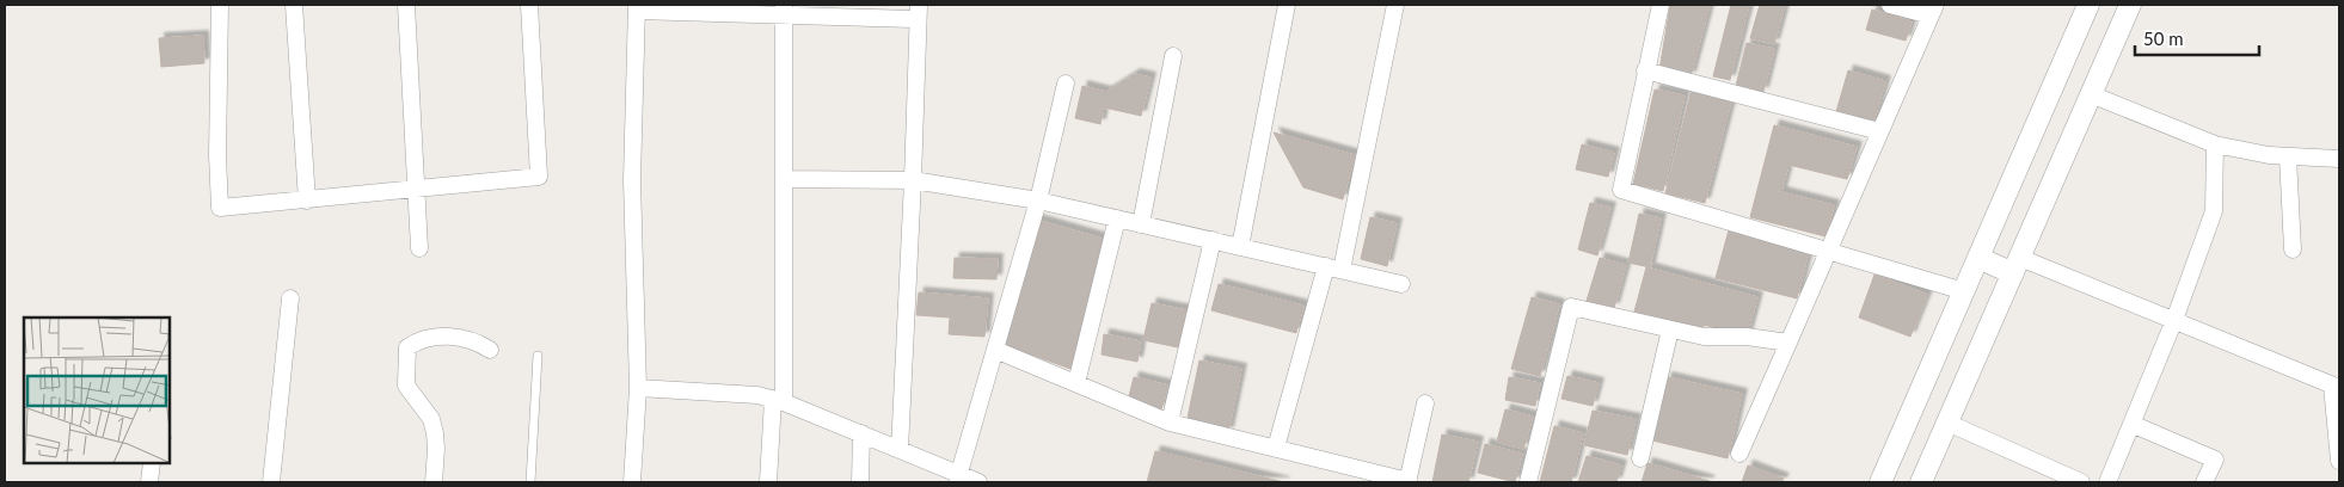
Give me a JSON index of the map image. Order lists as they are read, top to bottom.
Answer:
{
  "scale_bar": "50 m"
}
